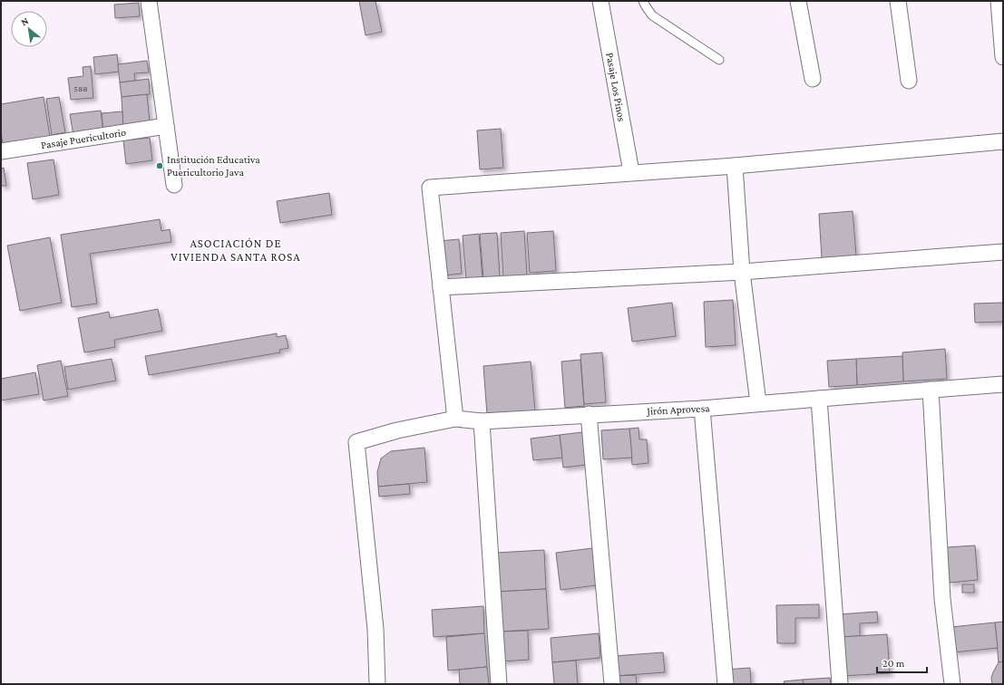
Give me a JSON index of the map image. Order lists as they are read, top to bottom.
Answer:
{
  "streets": {
    "street": ["Pasaje Los Pinos", "Pasaje Puericultorio", "Jirón Aprovesa"]
  },
  "districts": ["ASOCIACIÓN DE VIVIENDA SANTA ROSA"],
  "places": ["Institución Educativa Puericultorio Java"],
  "house_numbers": ["588"],
  "scale_bar": "20 m",
  "north": "top left"
}
